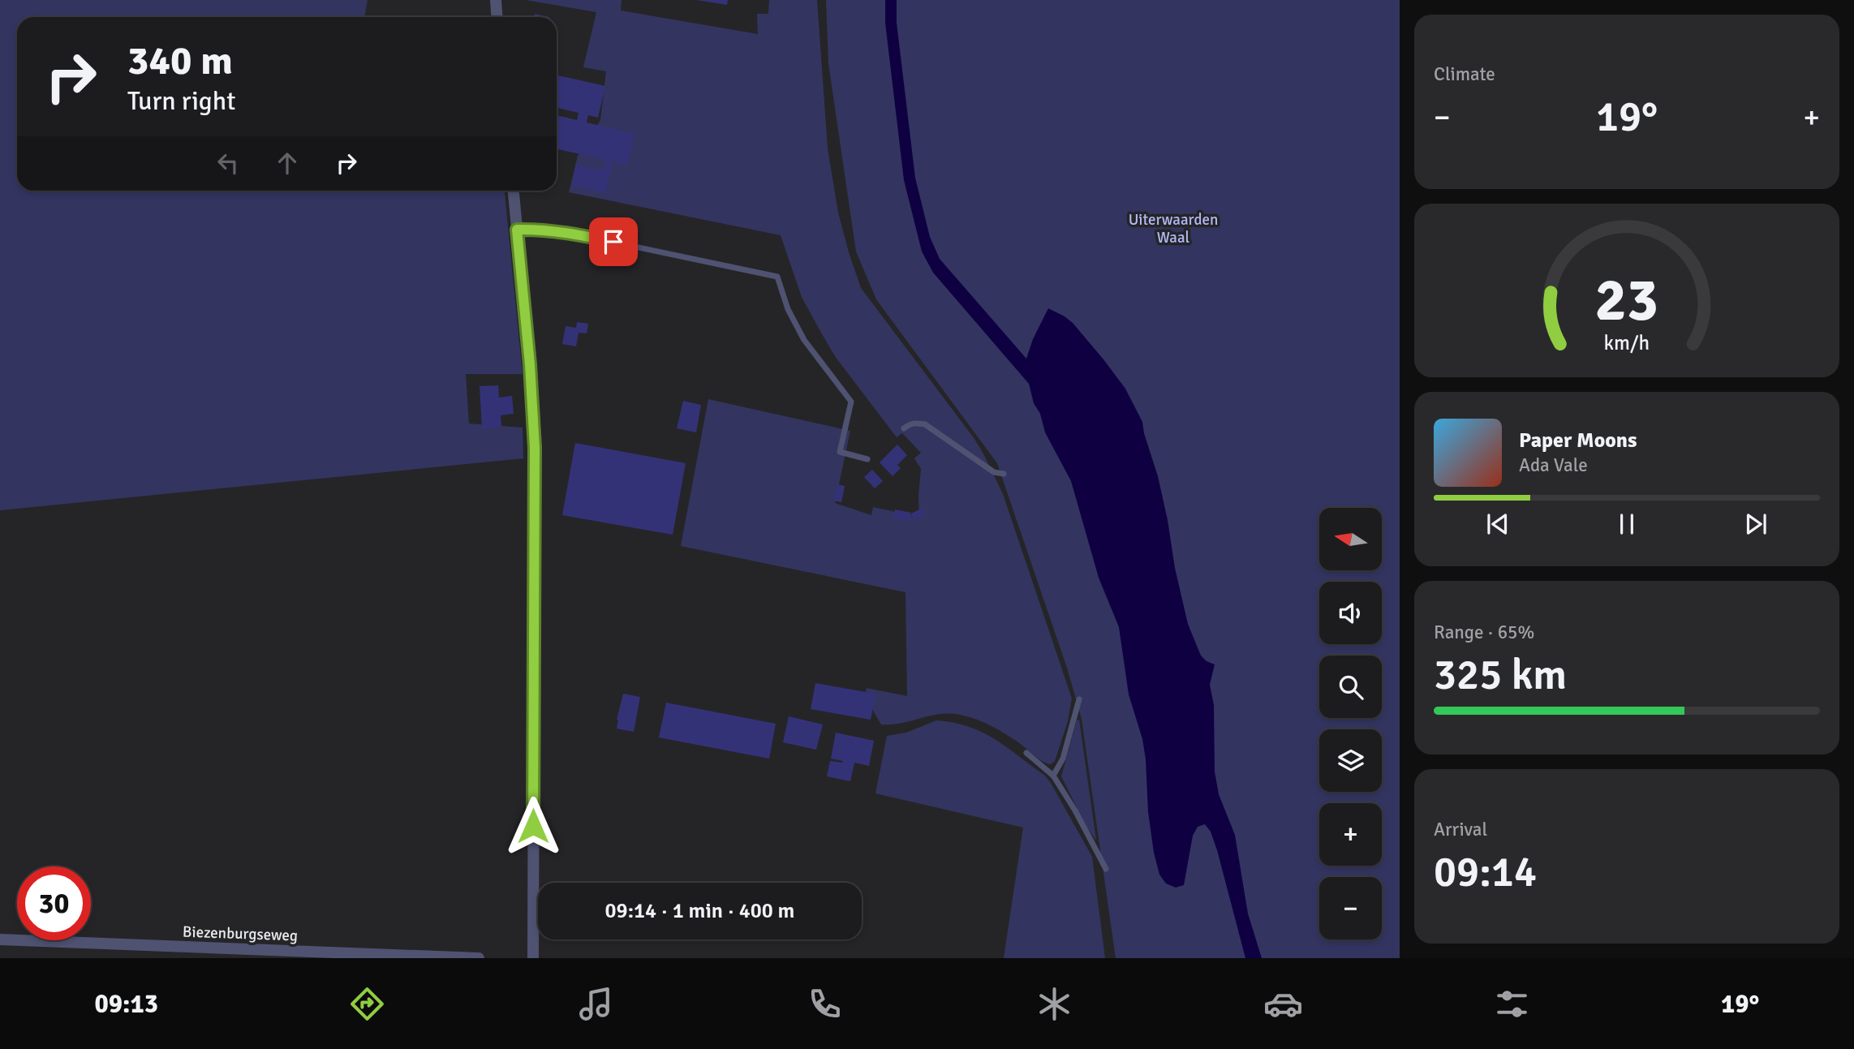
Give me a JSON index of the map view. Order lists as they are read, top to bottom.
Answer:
{
  "streets": {
    "street": ["Biezenburgseweg"]
  },
  "parks": ["Uiterwaarden Waal"],
  "north": "left",
  "page": {
    "tile": [
      "Climate",
      ["Range · 65%", "325 km"],
      ["Arrival", "09:14"]
    ],
    "turn": ["340 m", "Turn right"],
    "heat": ["−", "19°", "+"],
    "song": ["Paper Moons", "Ada Vale"],
    "map_buttons": ["+", "−"],
    "limit": "30",
    "trip": "09:14 · 1 min · 400 m",
    "tabs": ["09:13", "19°"],
    "gauge": ["23", "km/h"]
  }
}
